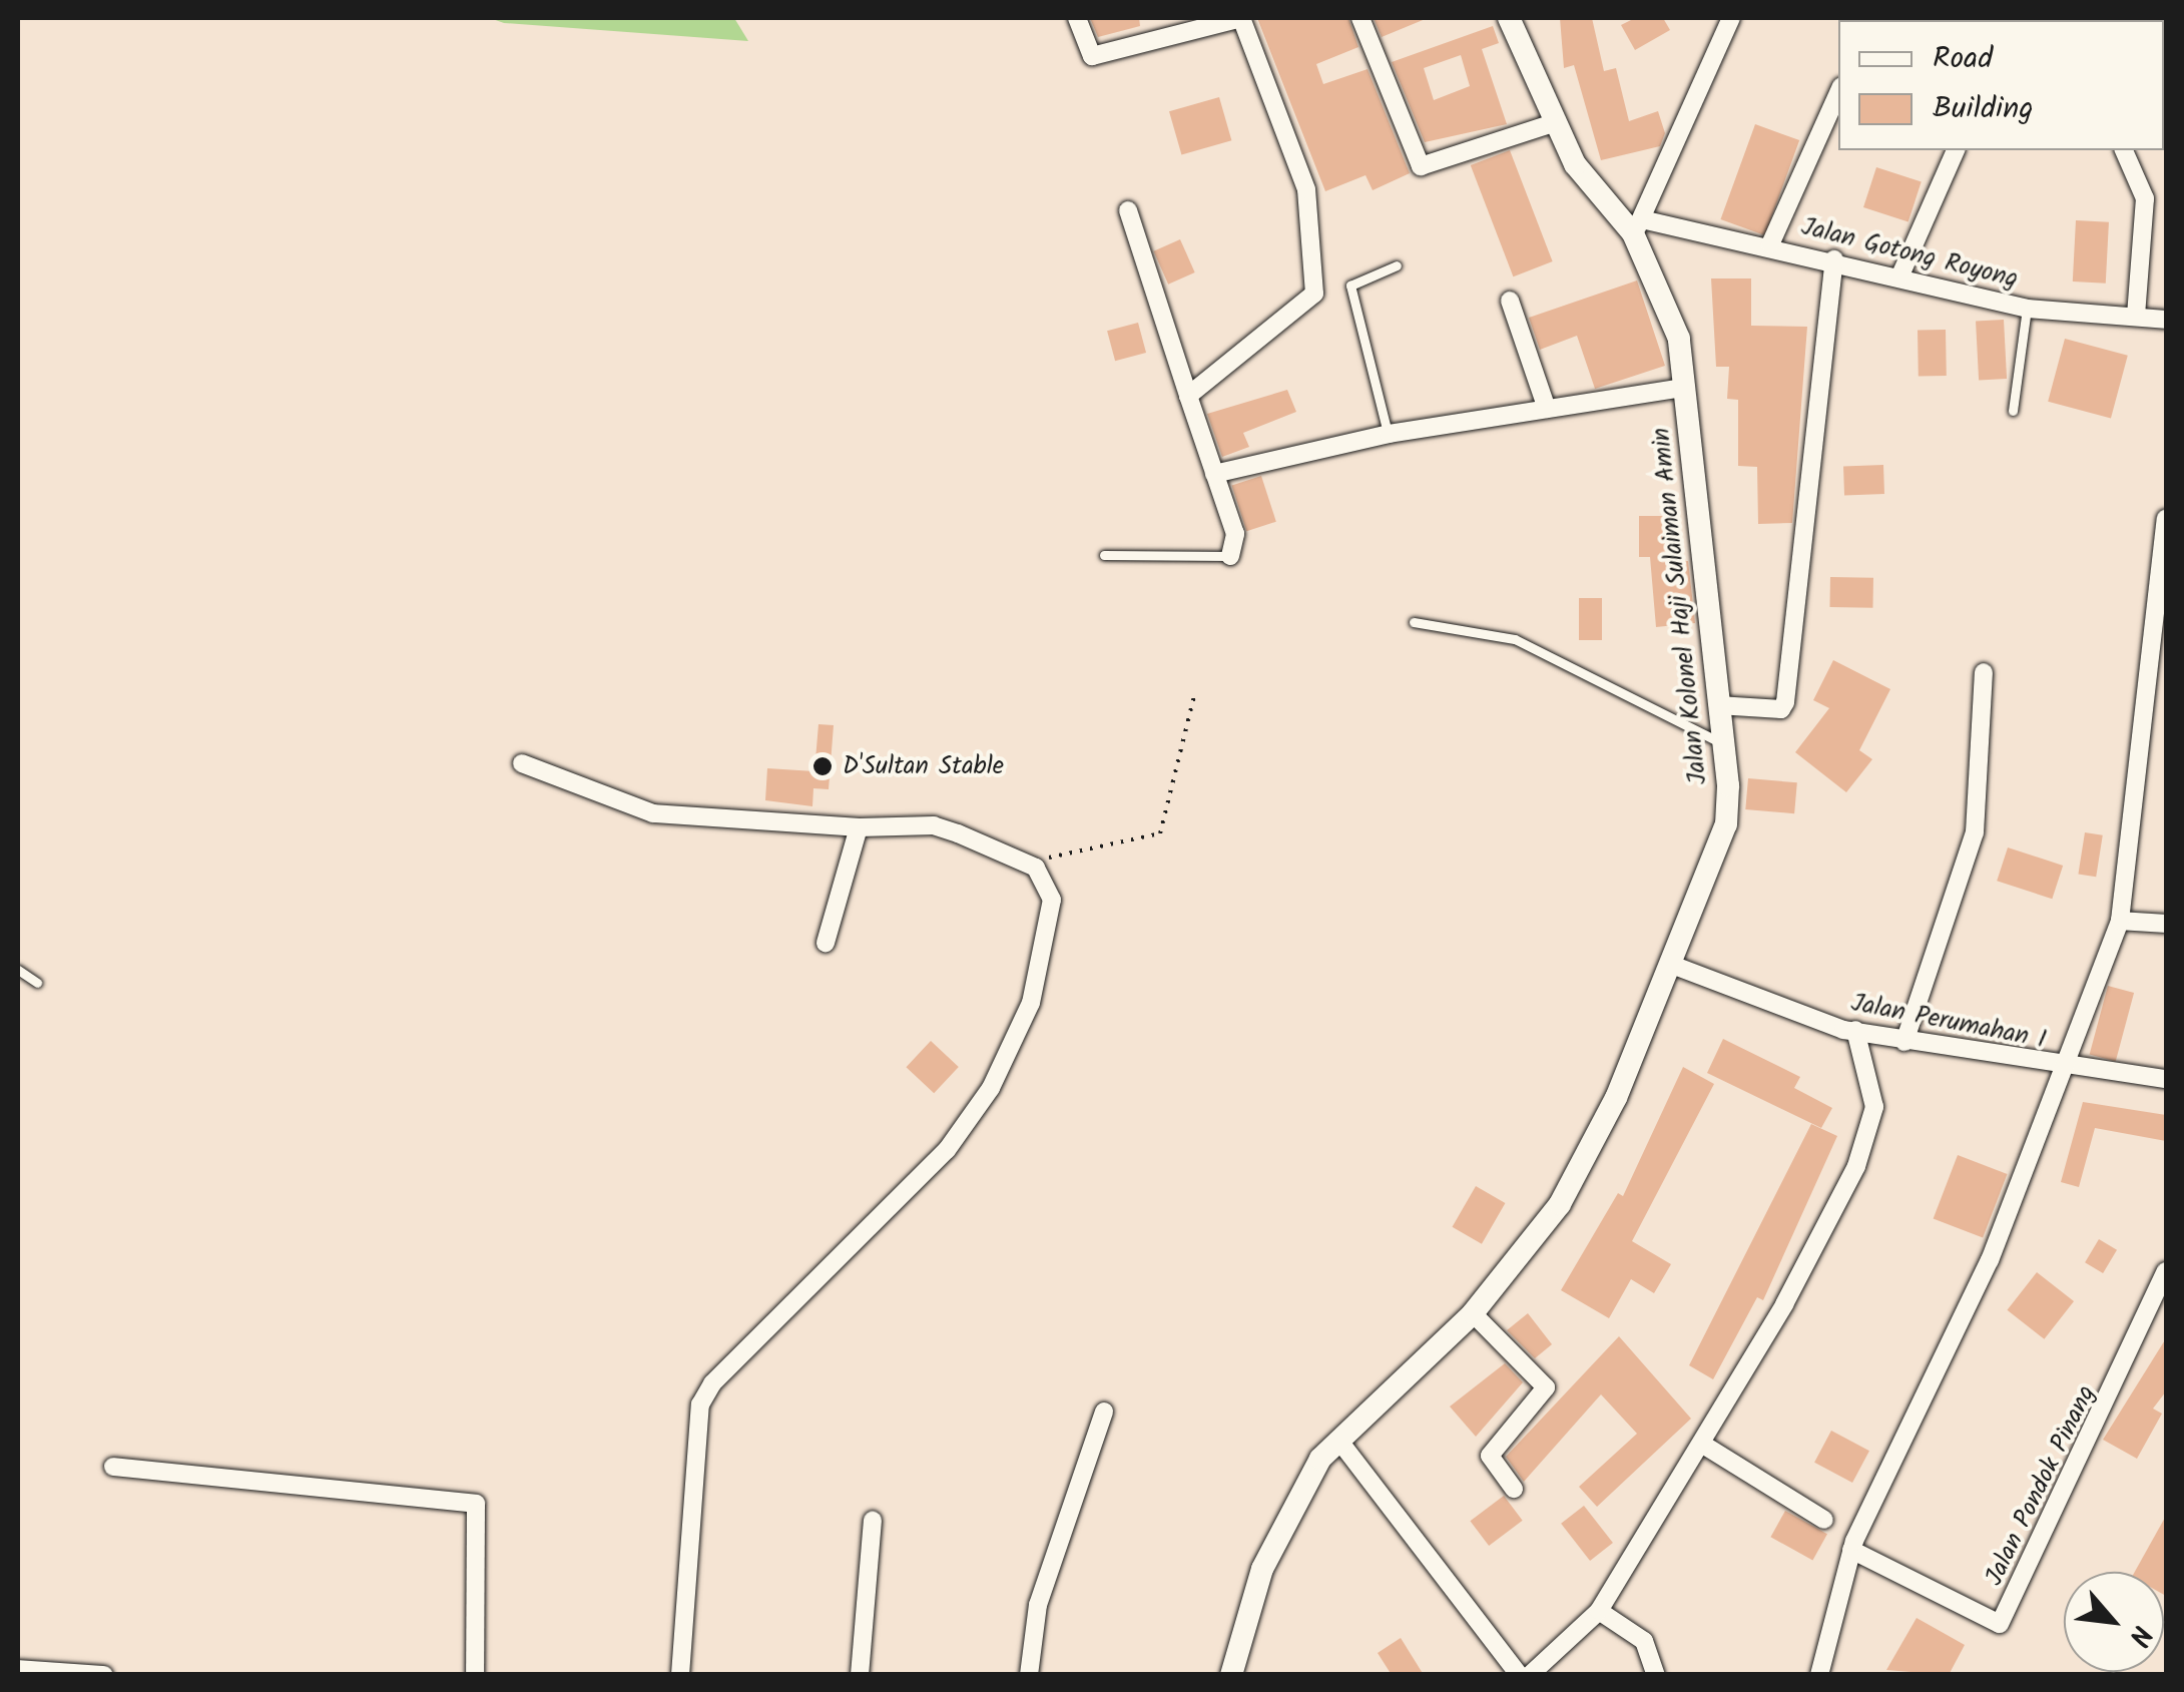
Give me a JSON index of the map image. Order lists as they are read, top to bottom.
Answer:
{
  "streets": {
    "street": [
      "Jalan Gotong Royong",
      "Jalan Kolonel Haji Sulaiman Amin",
      "Jalan Perumahan I",
      "Jalan Pondok Pinang"
    ]
  },
  "crossings": [
    ["Jalan Gotong Royong", "Jalan Kolonel Haji Sulaiman Amin"],
    ["Jalan Kolonel Haji Sulaiman Amin", "Jalan Perumahan I"]
  ],
  "places": ["D'Sultan Stable"],
  "legend": ["Road", "Building"],
  "north": "bottom right"
}
